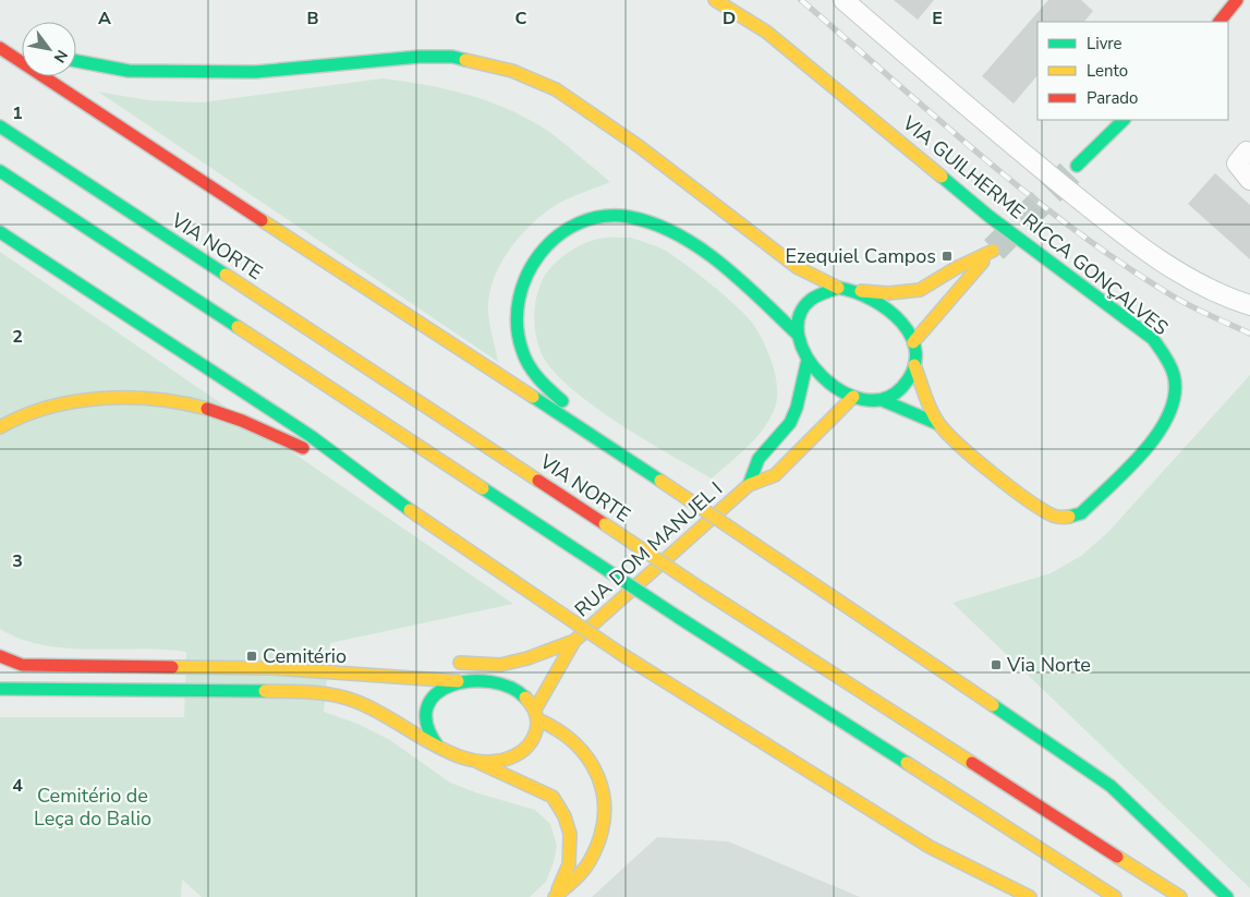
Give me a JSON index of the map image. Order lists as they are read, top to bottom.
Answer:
{
  "streets": {
    "main road": ["VIA GUILHERME RICCA GONÇALVES", "VIA NORTE", "RUA DOM MANUEL I"]
  },
  "parks": ["Cemitério de Leça do Balio"],
  "places": {
    "transit": ["Ezequiel Campos", "Cemitério", "Via Norte"]
  },
  "legend": ["Livre", "Lento", "Parado"],
  "north": "bottom right",
  "grid": {
    "columns": [
      "A",
      "B",
      "C",
      "D",
      "E"
    ],
    "rows": [
      "1",
      "2",
      "3",
      "4"
    ]
  }
}
